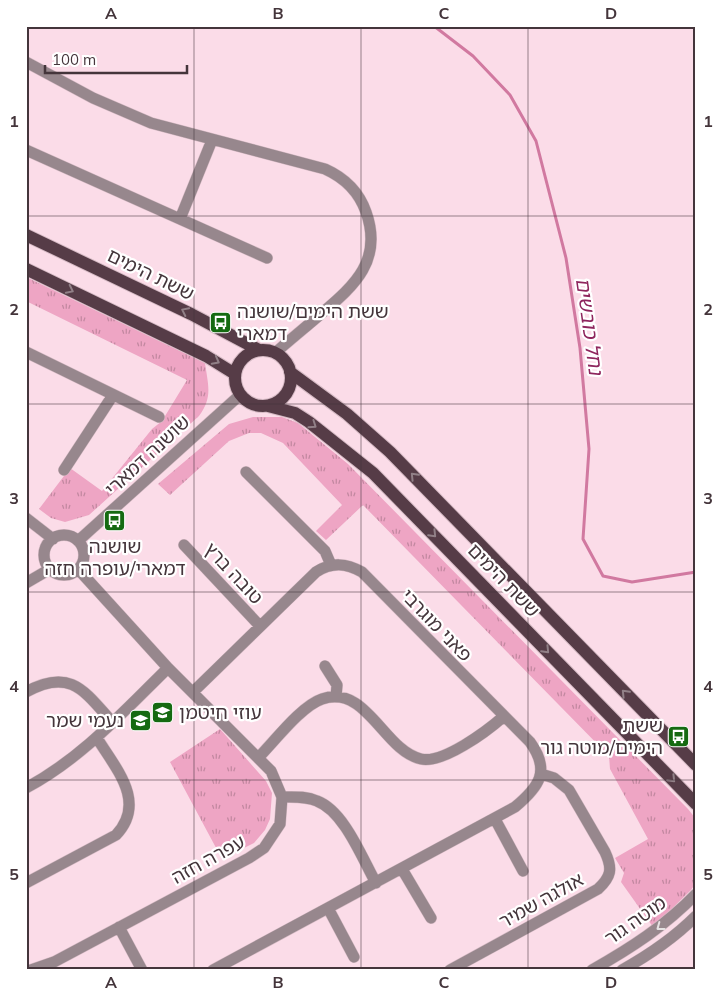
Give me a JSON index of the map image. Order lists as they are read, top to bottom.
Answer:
{
  "streets": {
    "main road": ["ששת הימים"],
    "street": [
      "שושנה דמארי",
      "טובה ברץ",
      "פאני מוגרבי",
      "עפרה חזה",
      "אולגה שמיר",
      "מוטה גור"
    ]
  },
  "crossings": [
    ["ששת הימים", "שושנה דמארי"],
    ["שושנה דמארי", "עפרה חזה"],
    ["טובה ברץ", "פאני מוגרבי"],
    ["טובה ברץ", "עפרה חזה"],
    ["פאני מוגרבי", "אולגה שמיר"]
  ],
  "water": ["נחל כובשים"],
  "places": {
    "bus stop": ["ששת הימים/שושנה דמארי", "שושנה דמארי/עופרה חזה", "ששת הימים/מוטה גור"],
    "school or university": ["עוזי חיטמן", "נעמי שמר"]
  },
  "scale_bar": "100 m",
  "grid": {
    "columns": [
      "A",
      "B",
      "C",
      "D"
    ],
    "rows": [
      "1",
      "2",
      "3",
      "4",
      "5"
    ]
  }
}
